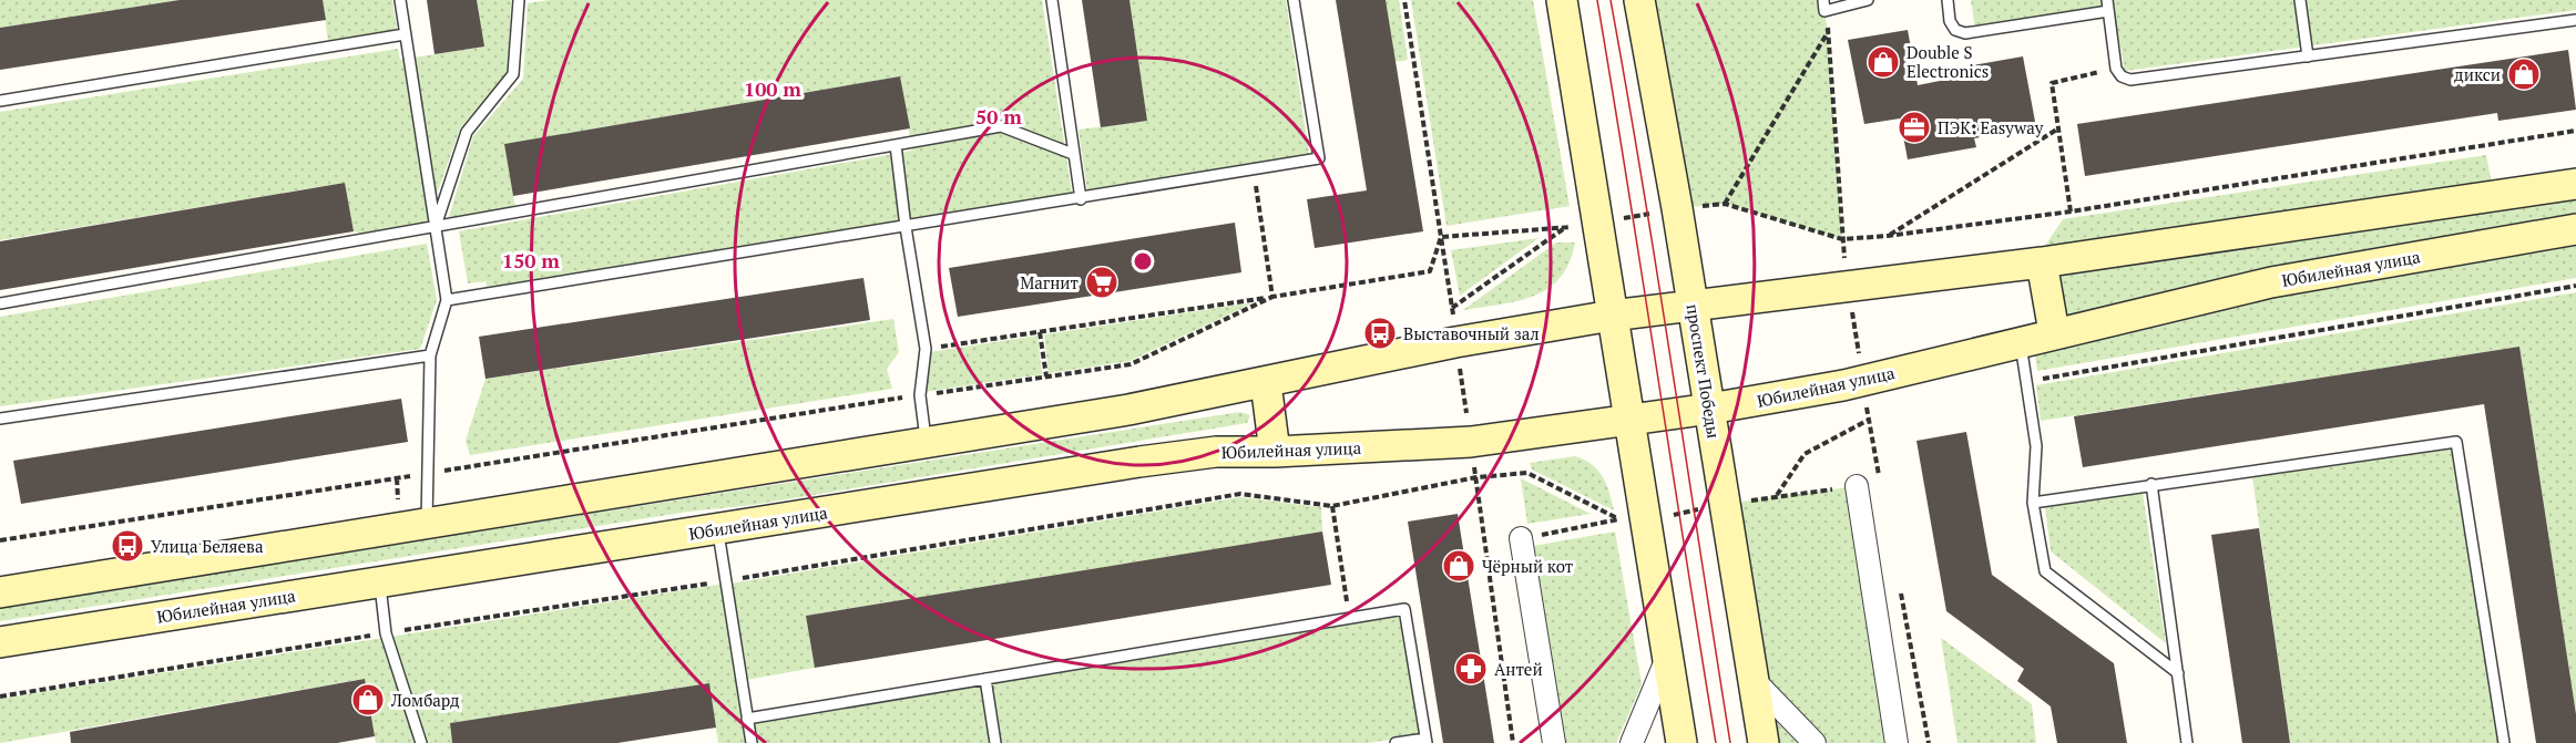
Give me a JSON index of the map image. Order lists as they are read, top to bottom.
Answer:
{
  "streets": {
    "street": ["Юбилейная улица", "проспект Победы"]
  },
  "crossings": [
    ["Юбилейная улица", "проспект Победы"]
  ],
  "places": {
    "shop": [
      "Double S Electronics",
      "дикси",
      "Чёрный кот",
      "Ломбард"
    ],
    "office": ["ПЭК: Easyway"],
    "supermarket": ["Магнит"],
    "bus stop": ["Выставочный зал", "Улица Беляева"],
    "pharmacy": ["Антей"]
  },
  "rings": ["100 m", "50 m", "150 m"]
}
